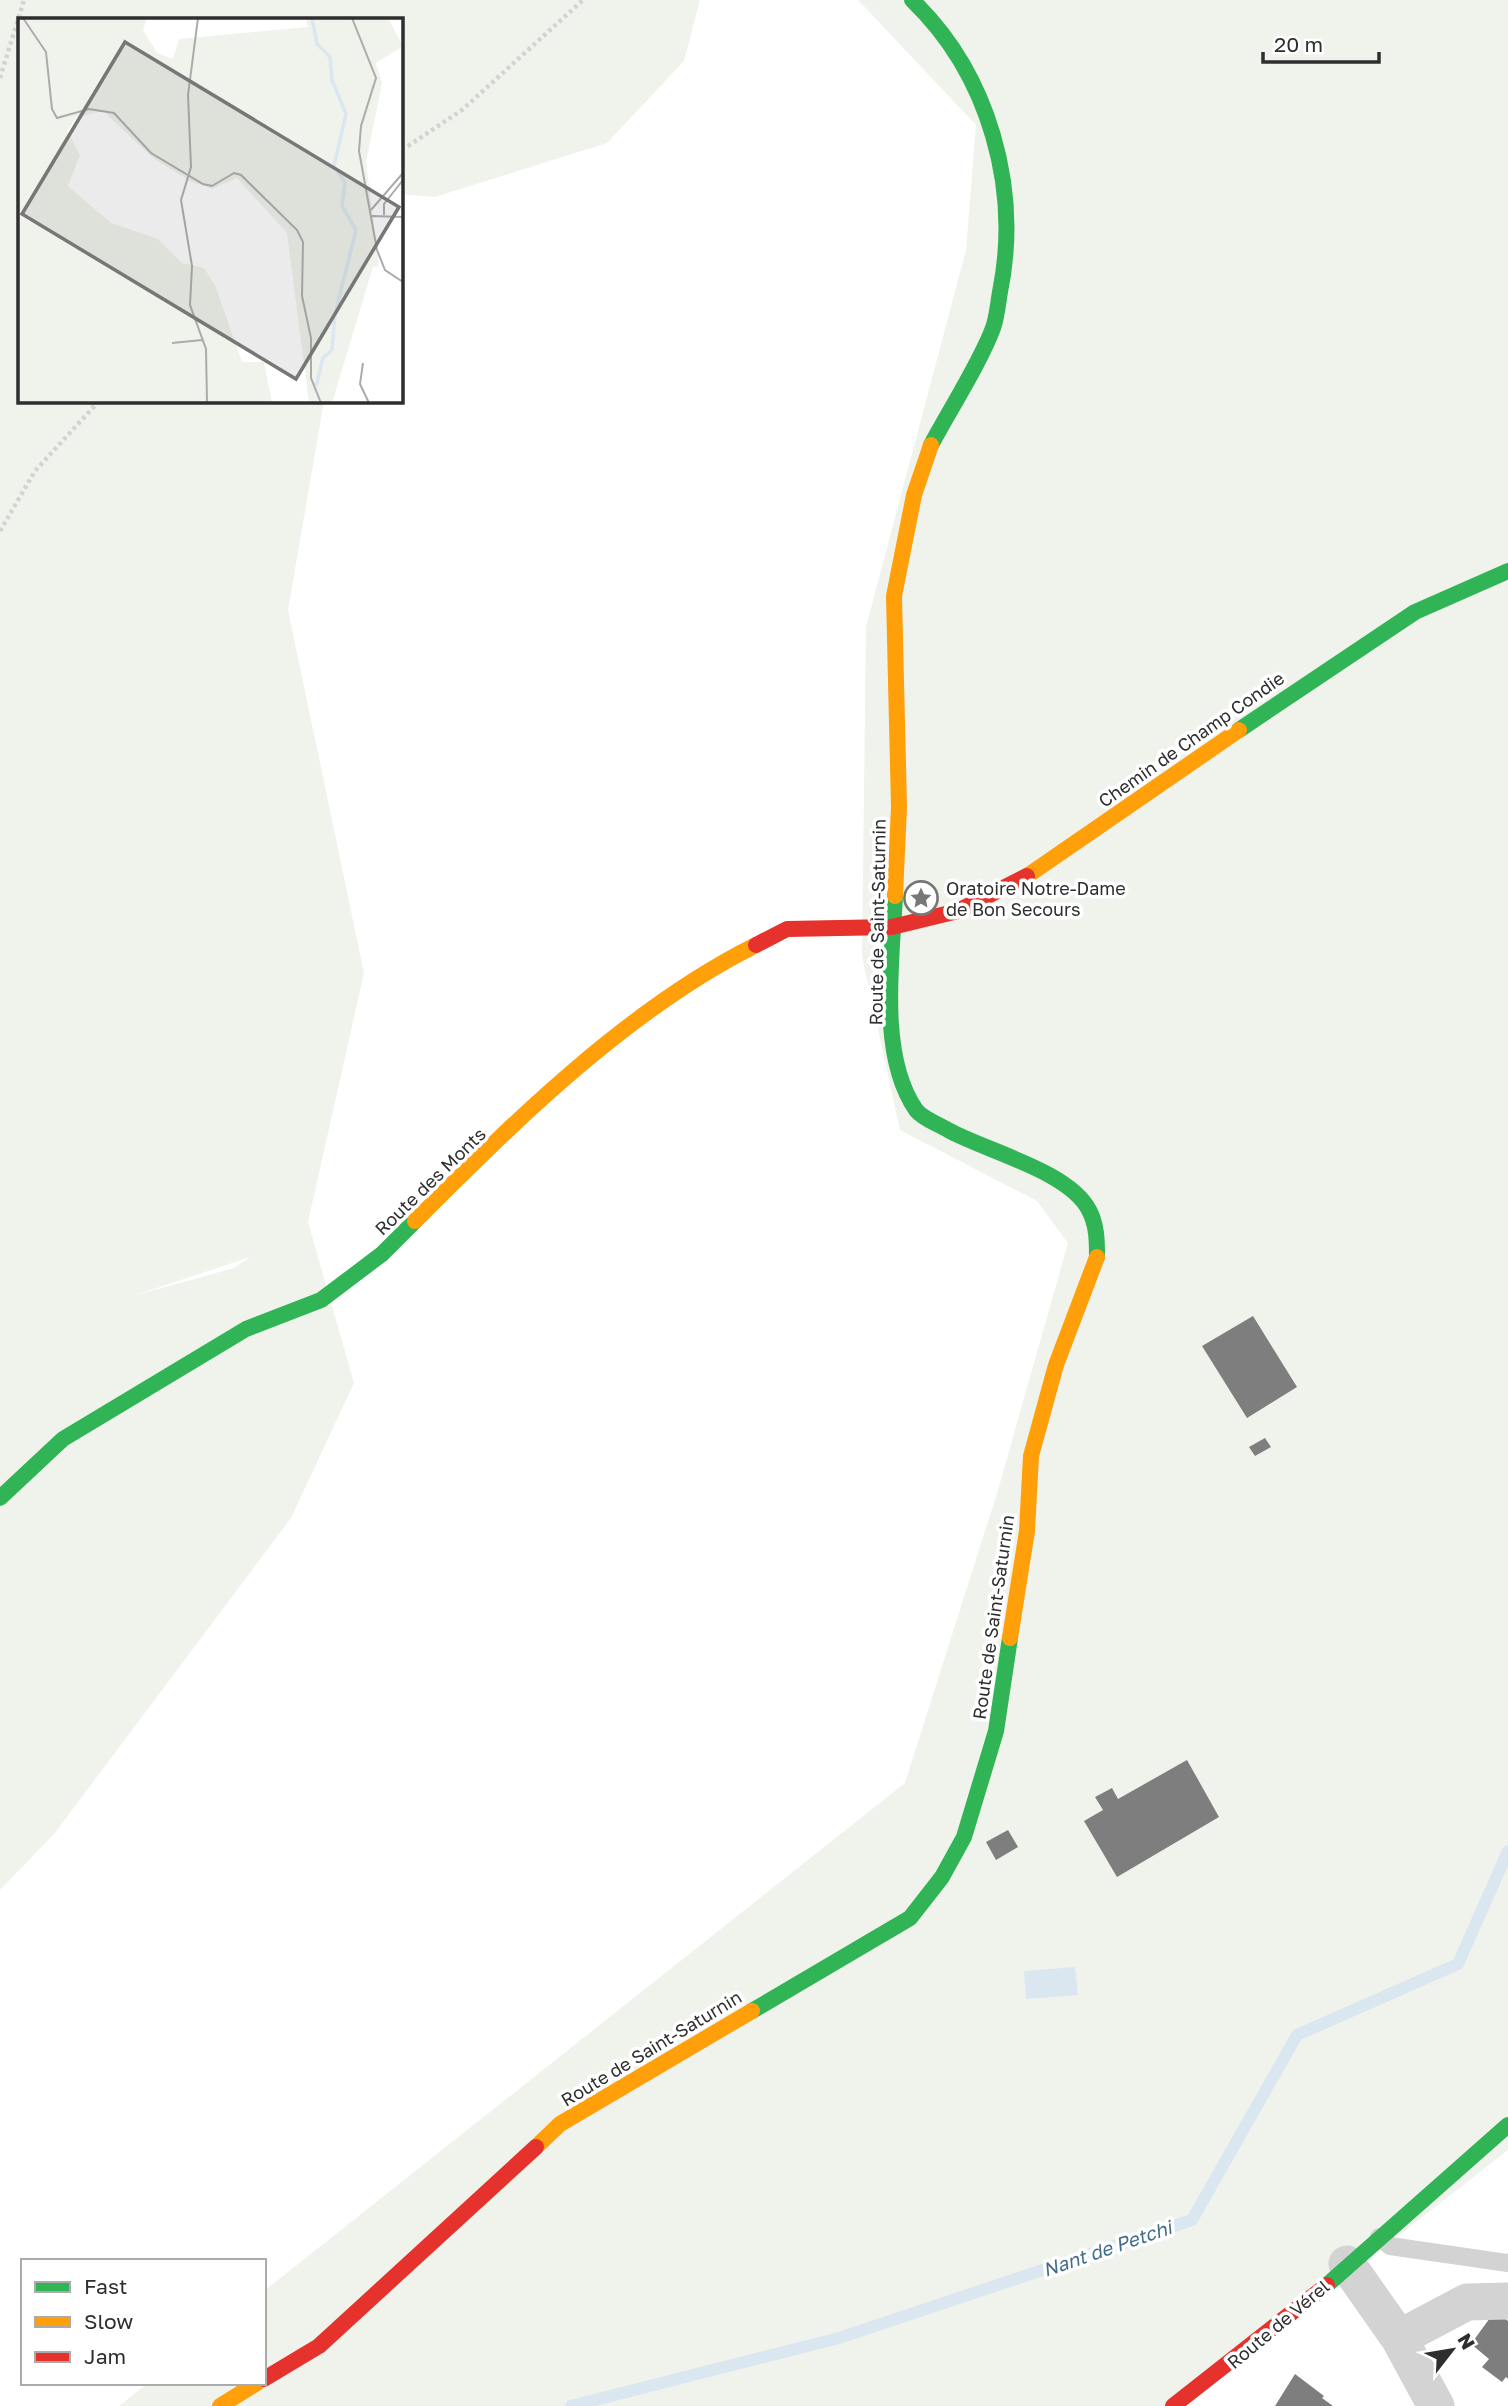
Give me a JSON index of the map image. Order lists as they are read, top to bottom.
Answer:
{
  "streets": {
    "street": [
      "Chemin de Champ Condie",
      "Route de Saint-Saturnin",
      "Route des Monts",
      "Route de Vérel"
    ]
  },
  "crossings": [
    ["Chemin de Champ Condie", "Route de Saint-Saturnin"],
    ["Chemin de Champ Condie", "Route des Monts"],
    ["Route de Saint-Saturnin", "Route des Monts"]
  ],
  "water": ["Nant de Petchi"],
  "places": {
    "place": ["Oratoire Notre-Dame de Bon Secours"]
  },
  "legend": ["Fast", "Slow", "Jam"],
  "scale_bar": "20 m",
  "north": "top right"
}
